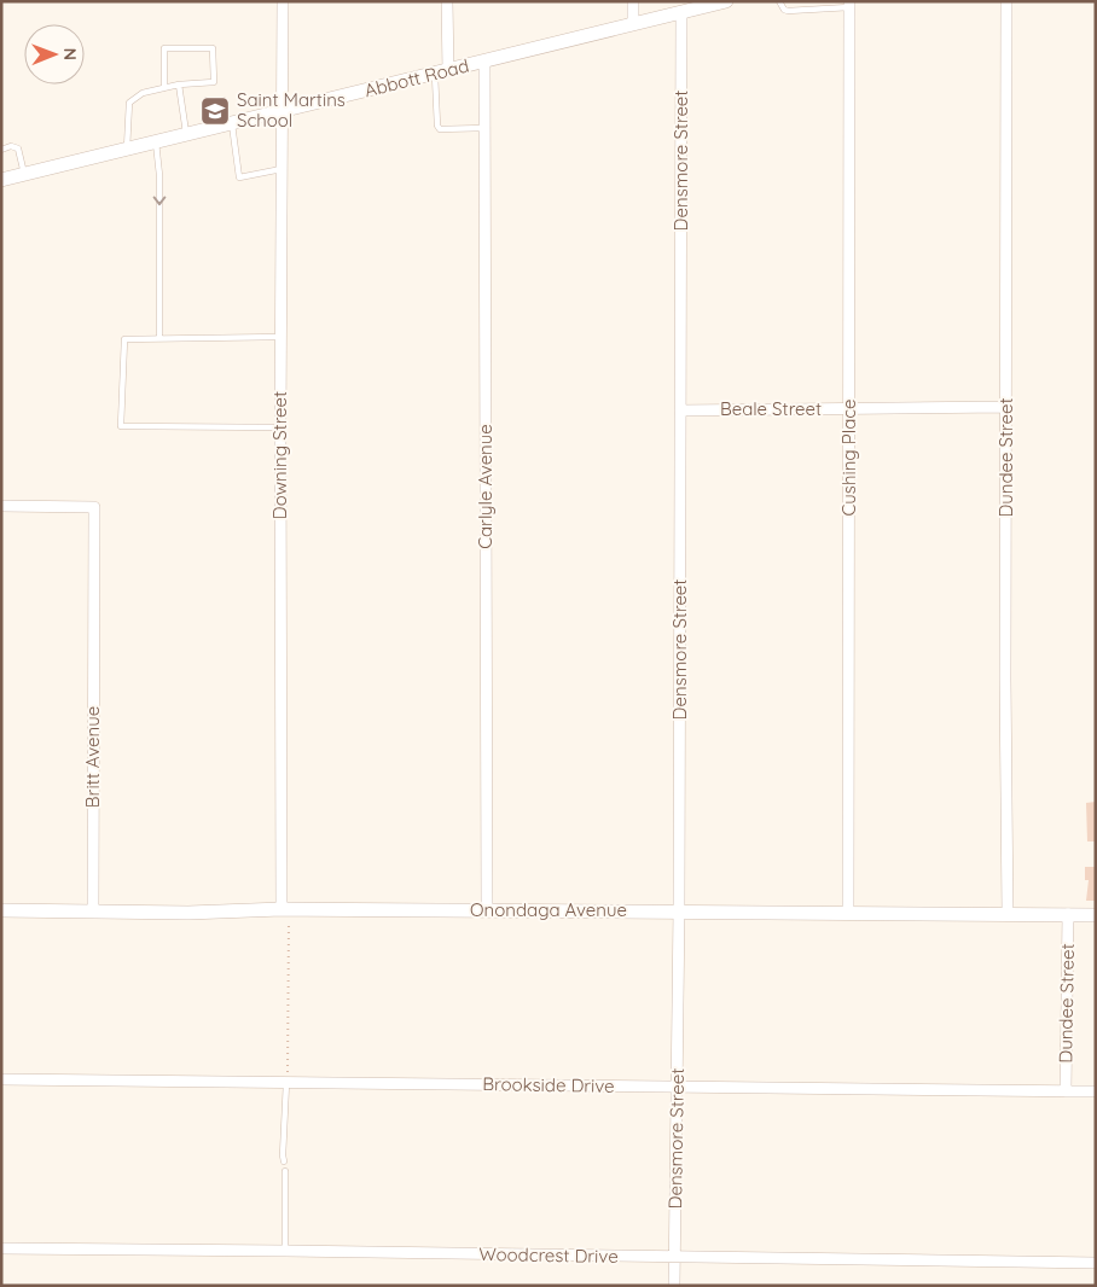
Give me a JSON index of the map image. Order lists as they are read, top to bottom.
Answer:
{
  "streets": {
    "street": [
      "Abbott Road",
      "Densmore Street",
      "Beale Street",
      "Downing Street",
      "Cushing Place",
      "Dundee Street",
      "Carlyle Avenue",
      "Britt Avenue",
      "Onondaga Avenue",
      "Brookside Drive",
      "Woodcrest Drive"
    ]
  },
  "crossings": [
    ["Abbott Road", "Densmore Street"],
    ["Abbott Road", "Downing Street"],
    ["Abbott Road", "Carlyle Avenue"],
    ["Densmore Street", "Beale Street"],
    ["Densmore Street", "Onondaga Avenue"],
    ["Densmore Street", "Brookside Drive"],
    ["Densmore Street", "Woodcrest Drive"],
    ["Beale Street", "Cushing Place"],
    ["Beale Street", "Dundee Street"],
    ["Downing Street", "Onondaga Avenue"],
    ["Cushing Place", "Onondaga Avenue"],
    ["Dundee Street", "Onondaga Avenue"],
    ["Dundee Street", "Brookside Drive"],
    ["Carlyle Avenue", "Onondaga Avenue"],
    ["Britt Avenue", "Onondaga Avenue"]
  ],
  "places": {
    "school or university": ["Saint Martins School"]
  },
  "north": "right"
}
